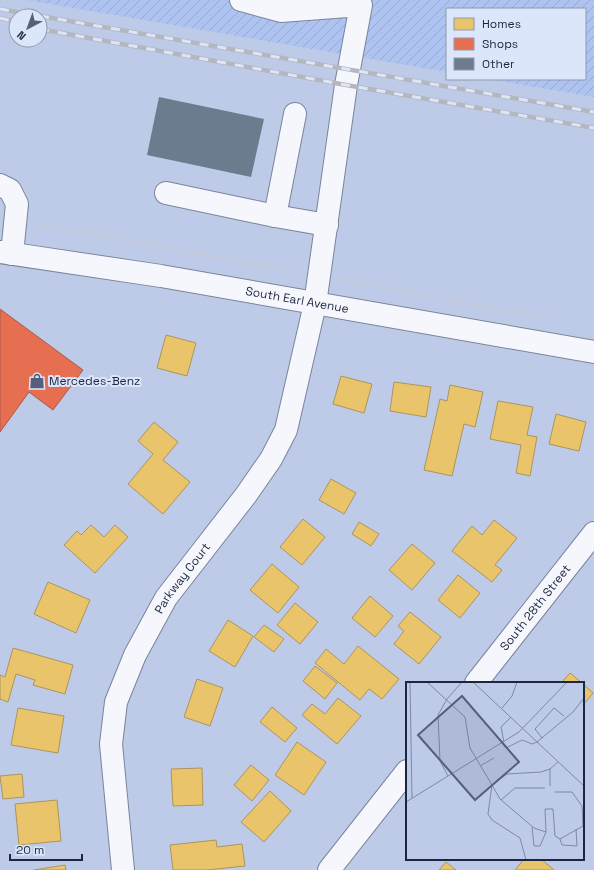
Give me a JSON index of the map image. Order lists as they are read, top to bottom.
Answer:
{
  "streets": {
    "street": ["South Earl Avenue", "Parkway Court", "South 28th Street"]
  },
  "crossings": [
    ["South Earl Avenue", "Parkway Court"]
  ],
  "places": {
    "shop": ["Mercedes-Benz"]
  },
  "legend": ["Homes", "Shops", "Other"],
  "scale_bar": "20 m",
  "north": "bottom left"
}
